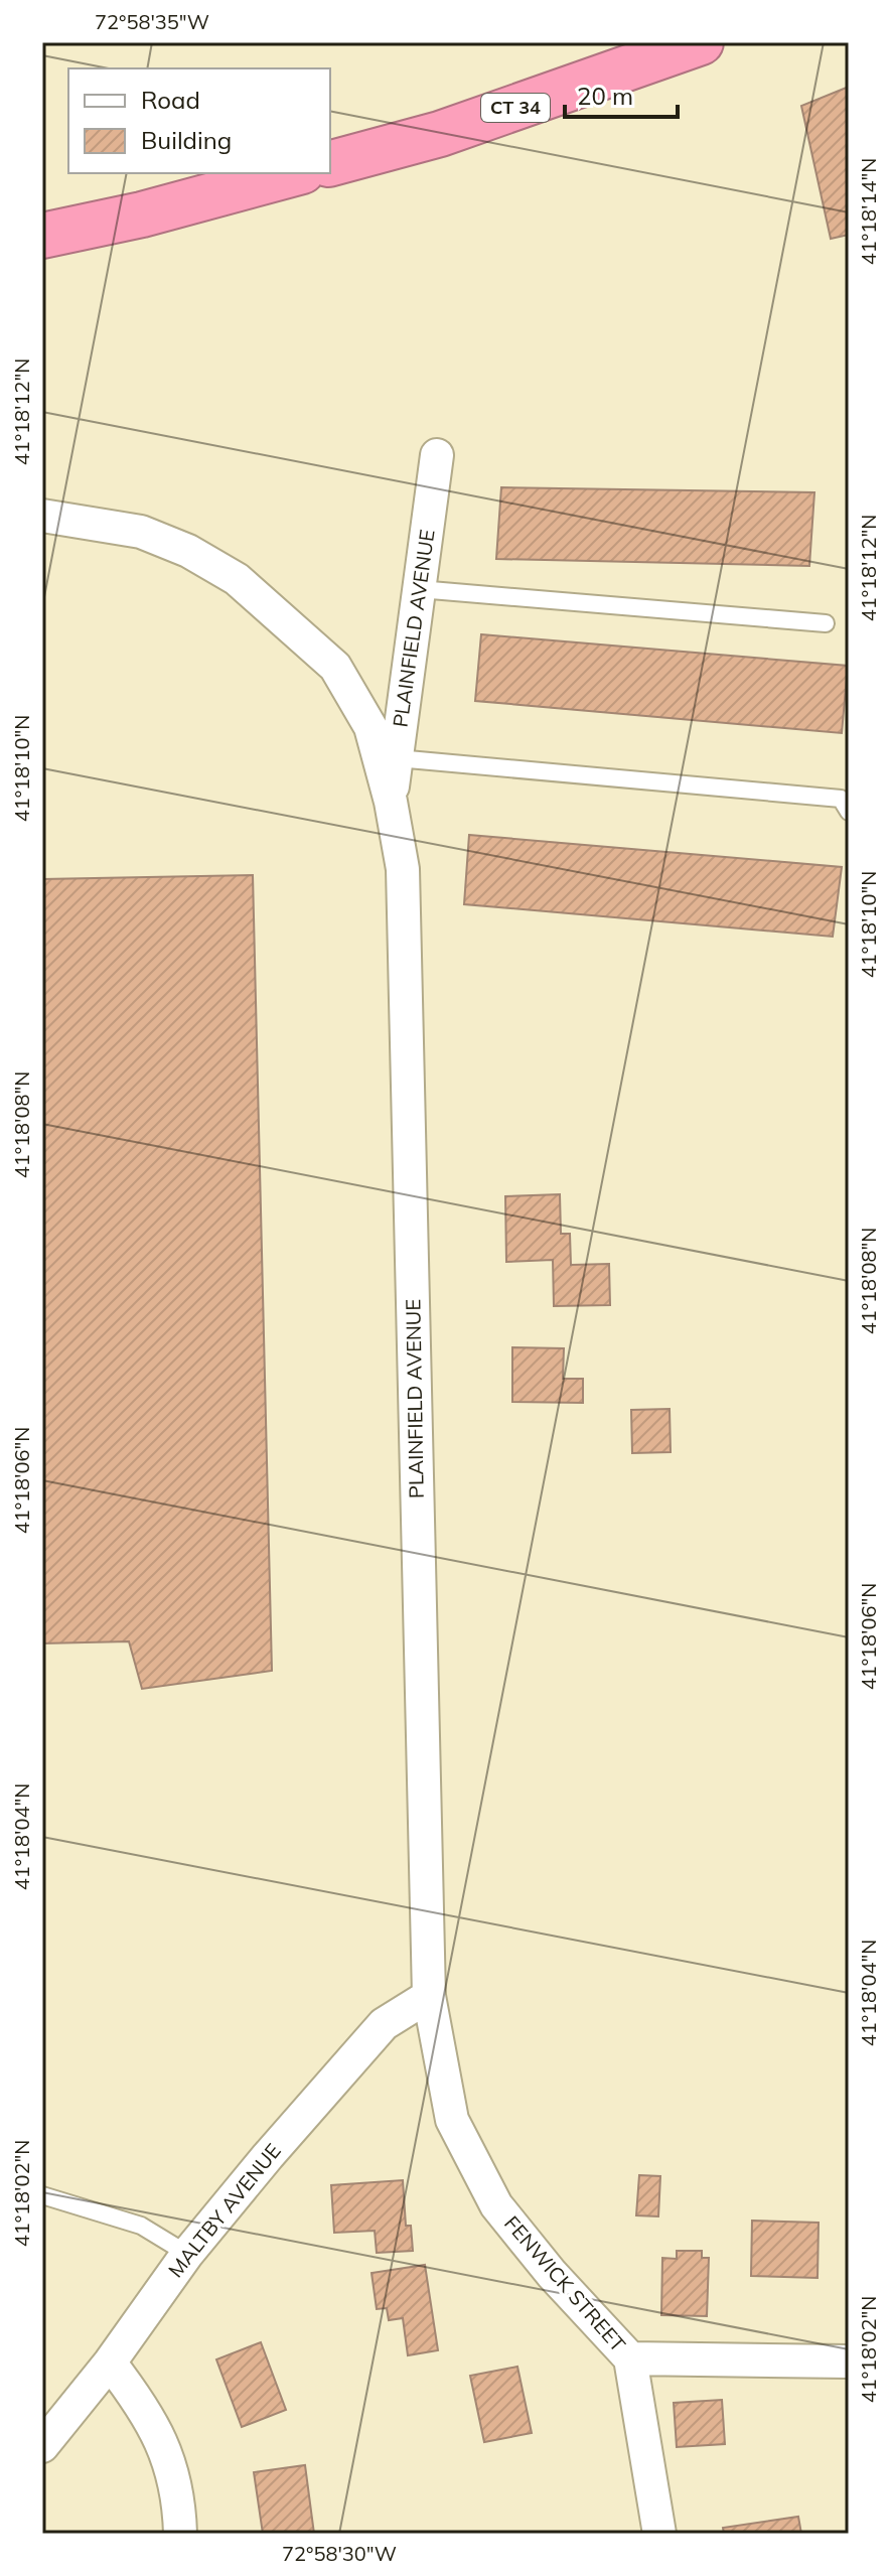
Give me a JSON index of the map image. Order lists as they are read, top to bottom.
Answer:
{
  "streets": {
    "highway": ["CT 34"],
    "street": ["PLAINFIELD AVENUE", "MALTBY AVENUE", "FENWICK STREET"]
  },
  "crossings": [
    ["PLAINFIELD AVENUE", "MALTBY AVENUE"],
    ["PLAINFIELD AVENUE", "FENWICK STREET"],
    ["MALTBY AVENUE", "FENWICK STREET"]
  ],
  "legend": ["Road", "Building"],
  "scale_bar": "20 m",
  "coordinates": [
    "72°58'35\"W",
    "41°18'14\"N",
    "41°18'12\"N",
    "41°18'10\"N",
    "41°18'08\"N",
    "41°18'06\"N",
    "41°18'04\"N",
    "41°18'02\"N",
    "72°58'30\"W"
  ]
}
